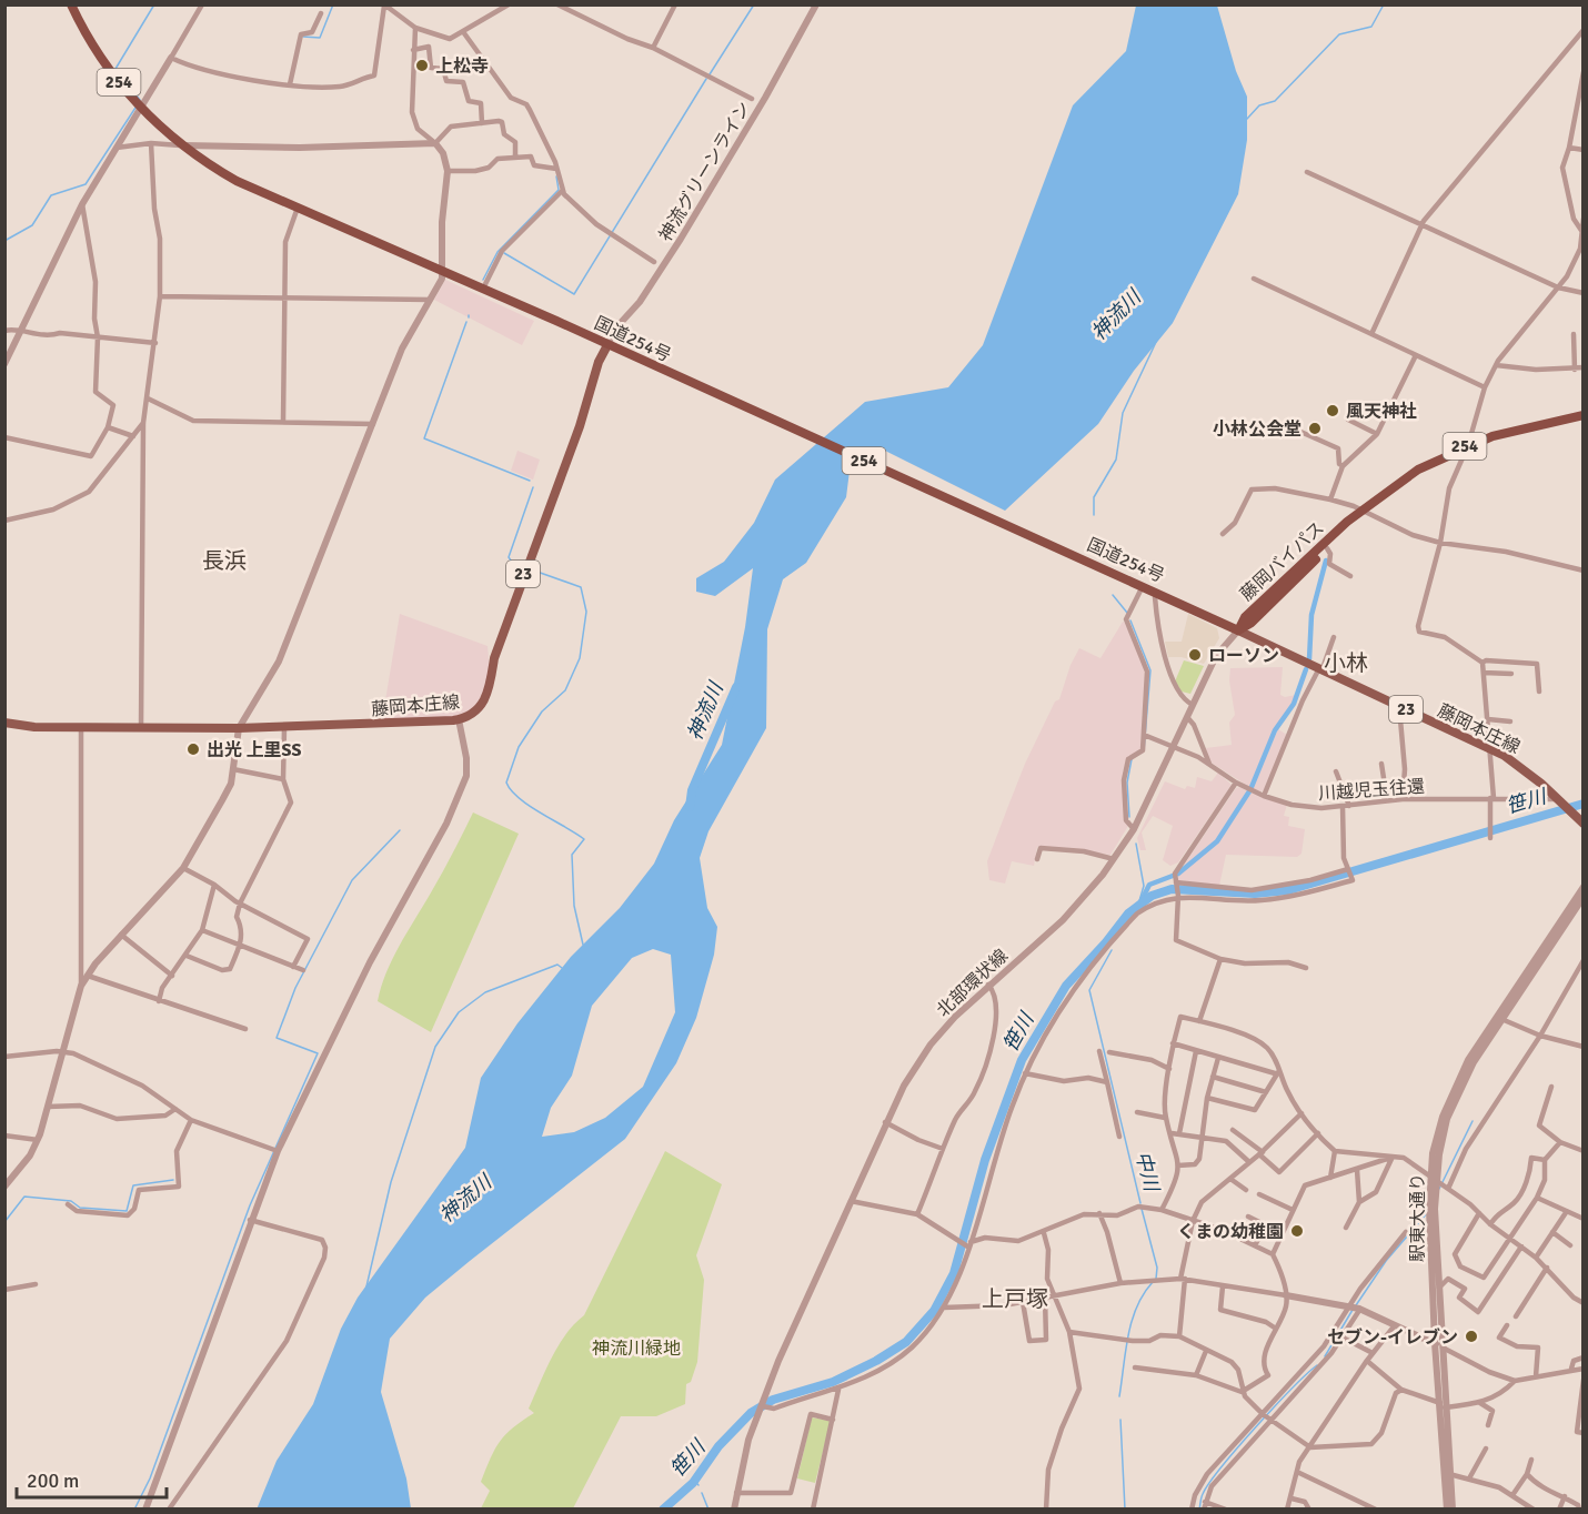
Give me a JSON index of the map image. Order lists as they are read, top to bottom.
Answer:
{
  "streets": {
    "highway": ["254", "国道254号", "藤岡バイパス"],
    "main road": ["23", "藤岡本庄線"],
    "street": [
      "神流グリーンライン",
      "川越児玉往還",
      "北部環状線",
      "駅東大通り"
    ]
  },
  "crossings": [
    ["神流グリーンライン", "国道254号"],
    ["神流グリーンライン", "藤岡本庄線"],
    ["国道254号", "藤岡バイパス"],
    ["国道254号", "藤岡本庄線"],
    ["国道254号", "北部環状線"],
    ["藤岡バイパス", "藤岡本庄線"],
    ["藤岡バイパス", "北部環状線"],
    ["藤岡本庄線", "川越児玉往還"],
    ["藤岡本庄線", "北部環状線"],
    ["川越児玉往還", "北部環状線"]
  ],
  "districts": ["長浜", "小林", "上戸塚"],
  "water": ["神流川", "笹川", "中川"],
  "parks": ["神流川緑地"],
  "places": [
    "上松寺",
    "風天神社",
    "小林公会堂",
    "ローソン",
    "出光 上里SS",
    "くまの幼稚園",
    "セブン-イレブン"
  ],
  "scale_bar": "200 m"
}
